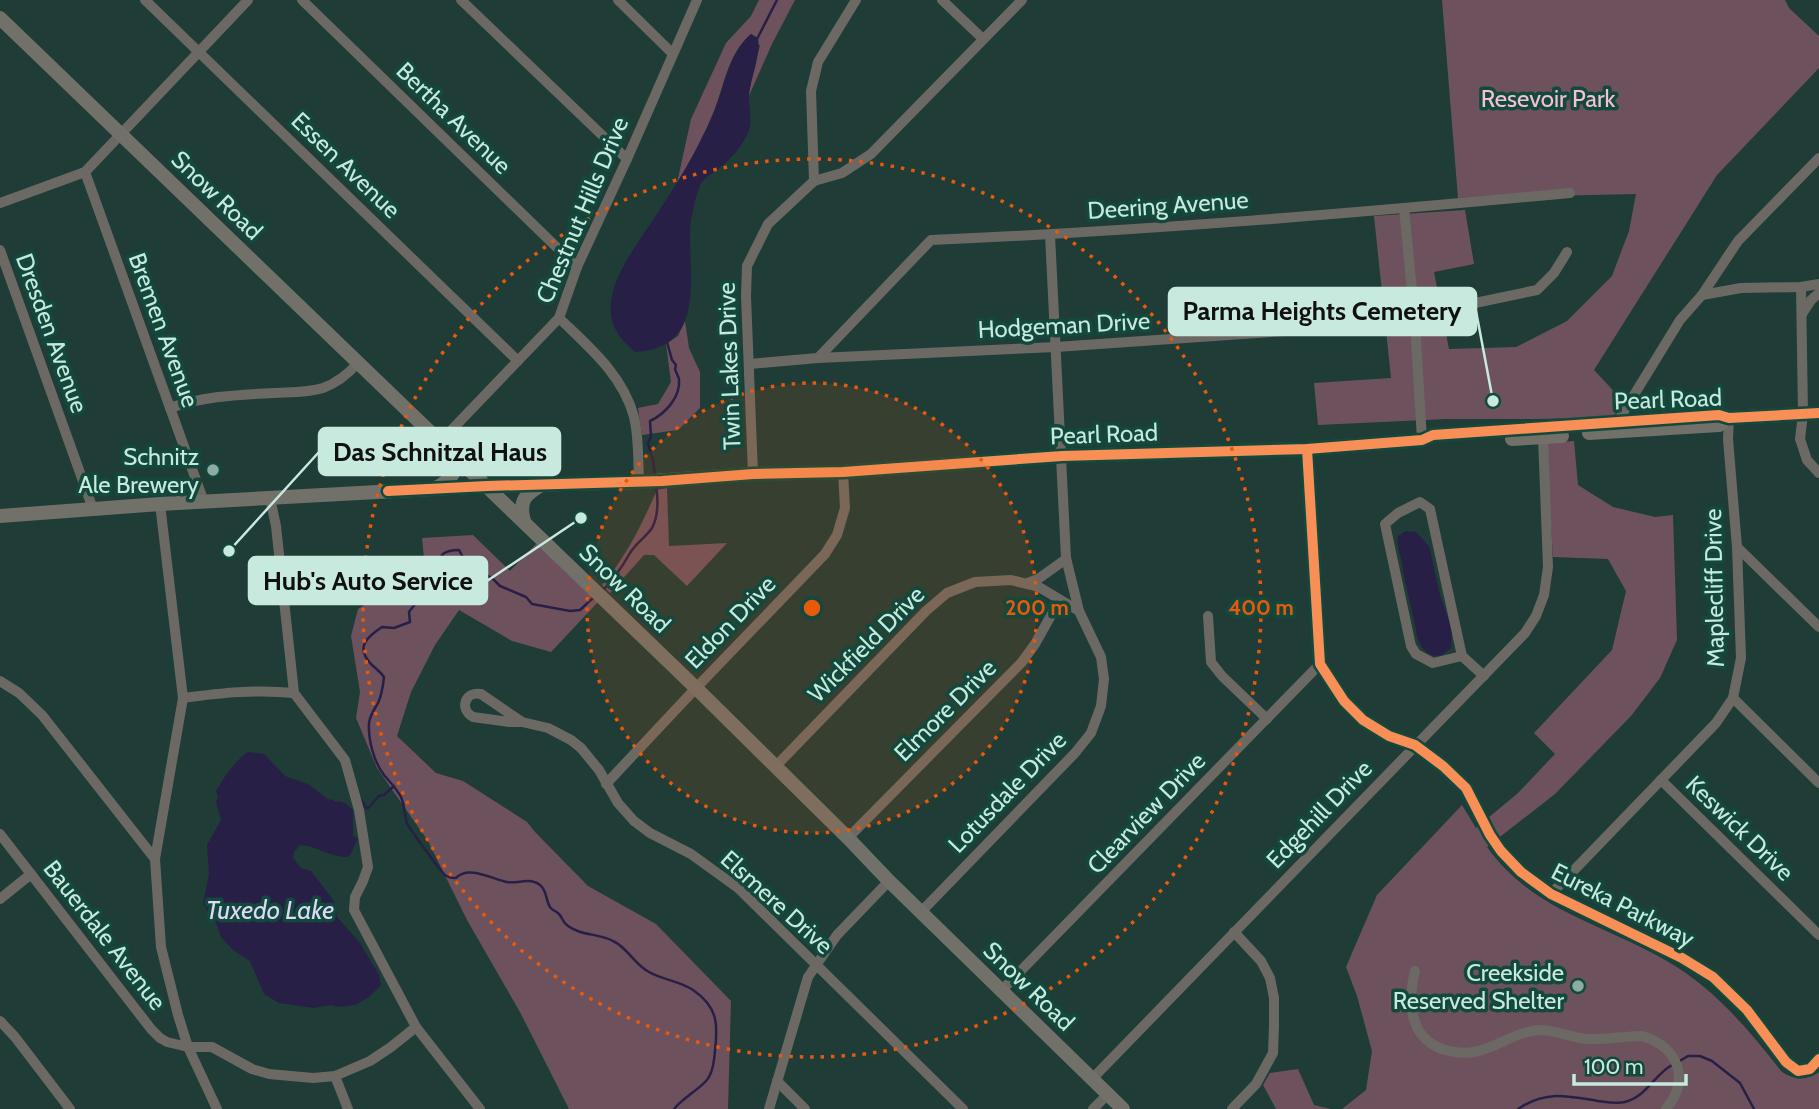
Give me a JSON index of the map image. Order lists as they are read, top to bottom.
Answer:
{
  "streets": {
    "main road": ["Snow Road", "Pearl Road"],
    "street": [
      "Bertha Avenue",
      "Essen Avenue",
      "Deering Avenue",
      "Chestnut Hills Drive",
      "Hodgeman Drive",
      "Bremen Avenue",
      "Dresden Avenue",
      "Twin Lakes Drive",
      "Maplecliff Drive",
      "Eldon Drive",
      "Wickfield Drive",
      "Elmore Drive",
      "Lotusdale Drive",
      "Clearview Drive",
      "Edgehill Drive",
      "Keswick Drive",
      "Elsmere Drive",
      "Eureka Parkway",
      "Bauerdale Avenue"
    ]
  },
  "crossings": [
    ["Bertha Avenue", "Chestnut Hills Drive"],
    ["Essen Avenue", "Chestnut Hills Drive"],
    ["Snow Road", "Chestnut Hills Drive"],
    ["Snow Road", "Pearl Road"],
    ["Snow Road", "Eldon Drive"],
    ["Snow Road", "Wickfield Drive"],
    ["Snow Road", "Elmore Drive"],
    ["Snow Road", "Lotusdale Drive"],
    ["Snow Road", "Clearview Drive"],
    ["Snow Road", "Edgehill Drive"],
    ["Deering Avenue", "Hodgeman Drive"],
    ["Deering Avenue", "Lotusdale Drive"],
    ["Hodgeman Drive", "Twin Lakes Drive"],
    ["Hodgeman Drive", "Lotusdale Drive"],
    ["Bremen Avenue", "Pearl Road"],
    ["Dresden Avenue", "Pearl Road"],
    ["Twin Lakes Drive", "Pearl Road"],
    ["Pearl Road", "Maplecliff Drive"],
    ["Pearl Road", "Eldon Drive"],
    ["Pearl Road", "Lotusdale Drive"],
    ["Pearl Road", "Edgehill Drive"],
    ["Pearl Road", "Eureka Parkway"],
    ["Maplecliff Drive", "Keswick Drive"],
    ["Maplecliff Drive", "Eureka Parkway"],
    ["Eldon Drive", "Elsmere Drive"],
    ["Wickfield Drive", "Elmore Drive"],
    ["Wickfield Drive", "Lotusdale Drive"],
    ["Clearview Drive", "Eureka Parkway"],
    ["Edgehill Drive", "Eureka Parkway"]
  ],
  "water": ["Tuxedo Lake"],
  "parks": ["Resevoir Park"],
  "places": [
    "Parma Heights Cemetery",
    "Schnitz Ale Brewery",
    "Hub's Auto Service",
    "Das Schnitzal Haus",
    "Creekside Reserved Shelter"
  ],
  "scale_bar": "100 m",
  "rings": ["200 m", "400 m"]
}
